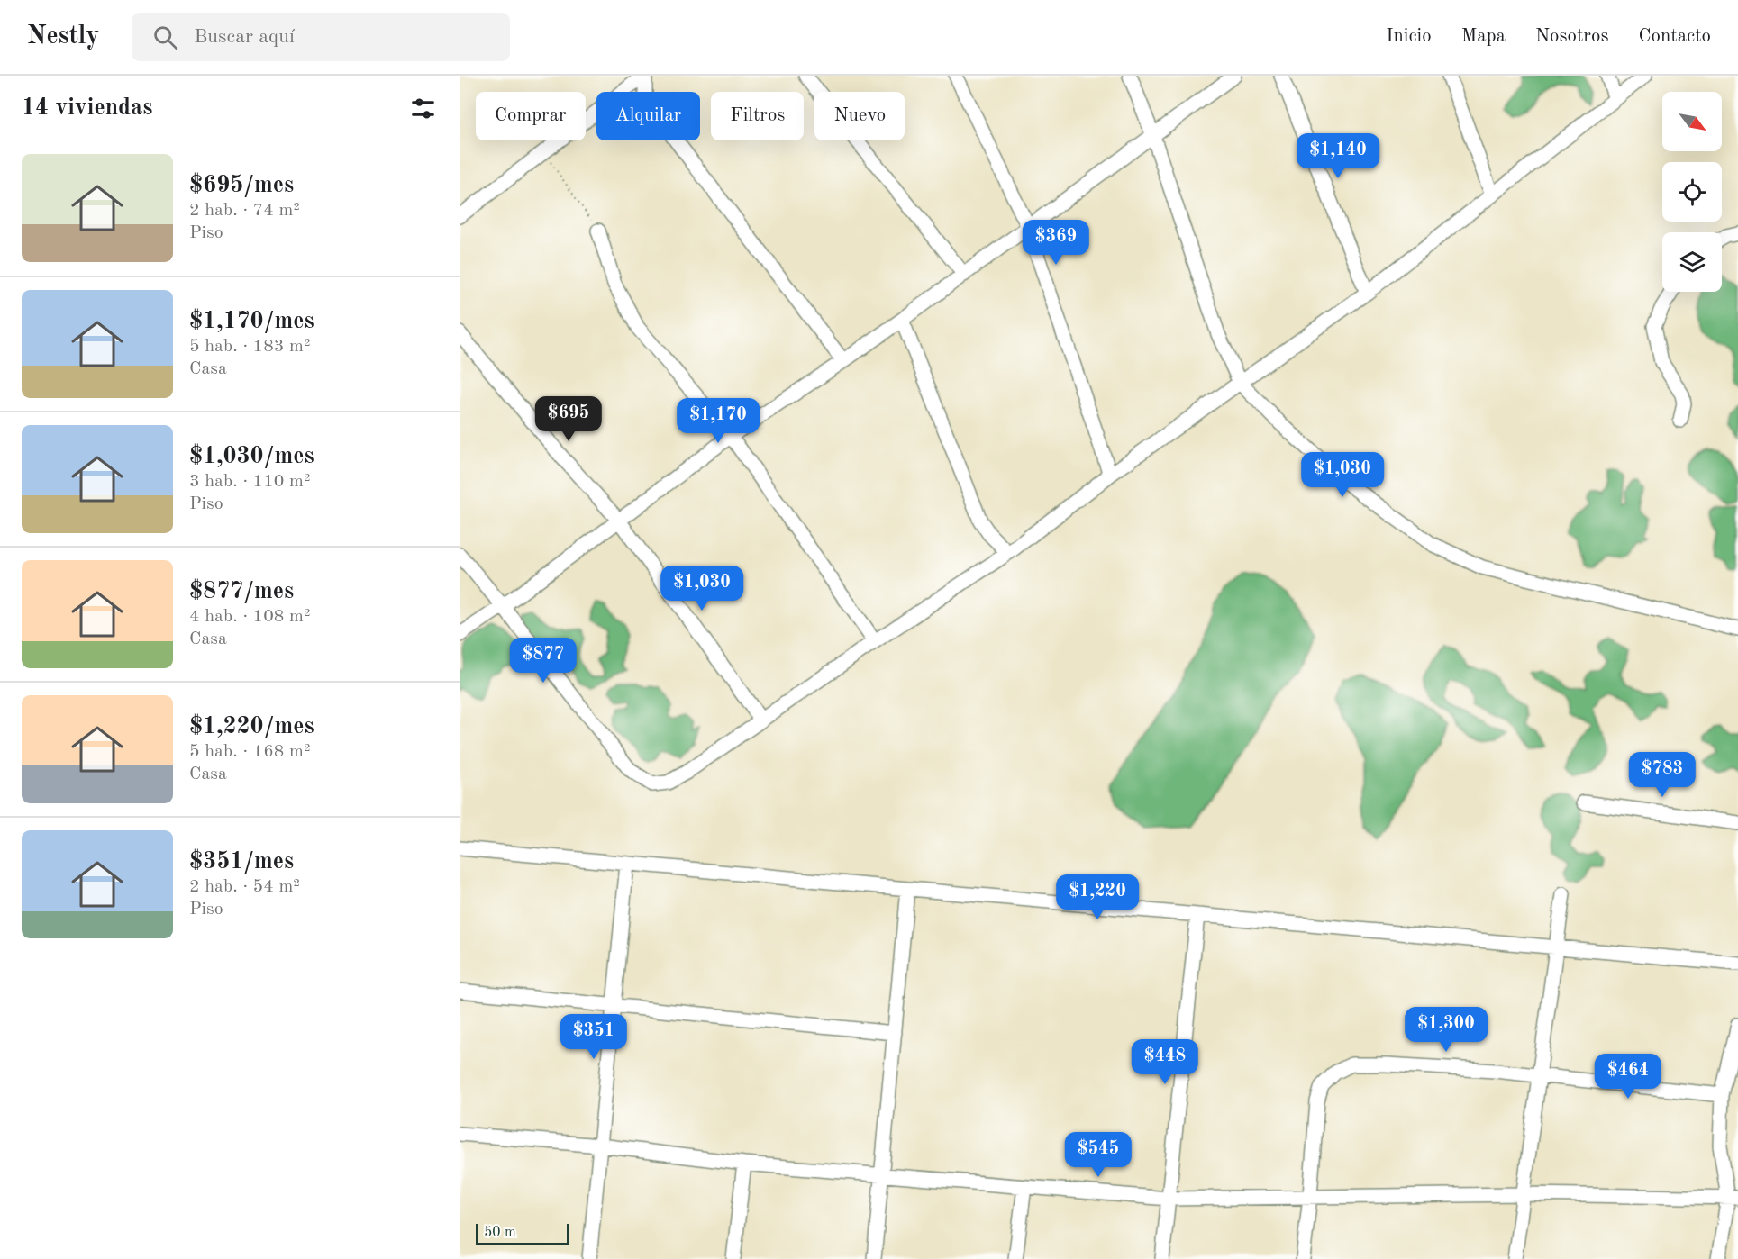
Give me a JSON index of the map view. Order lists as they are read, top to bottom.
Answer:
{
  "scale_bar": "50 m",
  "north": "bottom right",
  "page": {
    "header": "Nestly",
    "search": "Buscar aquí",
    "nav": [
      "Inicio",
      "Mapa",
      "Nosotros",
      "Contacto"
    ],
    "heading": "14 viviendas",
    "chip": [
      "Comprar",
      "Alquilar",
      "Filtros",
      "Nuevo"
    ],
    "price": [
      "$1,140",
      "$369",
      "$695",
      "$1,170",
      "$1,030",
      "$1,030",
      "$877",
      "$783",
      "$1,220",
      "$1,300",
      "$351",
      "$448",
      "$464",
      "$545"
    ],
    "list": [
      {
        "name": "$695/mes",
        "note": "2 hab. · 74 m² · Piso"
      },
      {
        "name": "$1,170/mes",
        "note": "5 hab. · 183 m² · Casa"
      },
      {
        "name": "$1,030/mes",
        "note": "3 hab. · 110 m² · Piso"
      },
      {
        "name": "$877/mes",
        "note": "4 hab. · 108 m² · Casa"
      },
      {
        "name": "$1,220/mes",
        "note": "5 hab. · 168 m² · Casa"
      },
      {
        "name": "$351/mes",
        "note": "2 hab. · 54 m² · Piso"
      }
    ],
    "scale": "50 m"
  }
}
